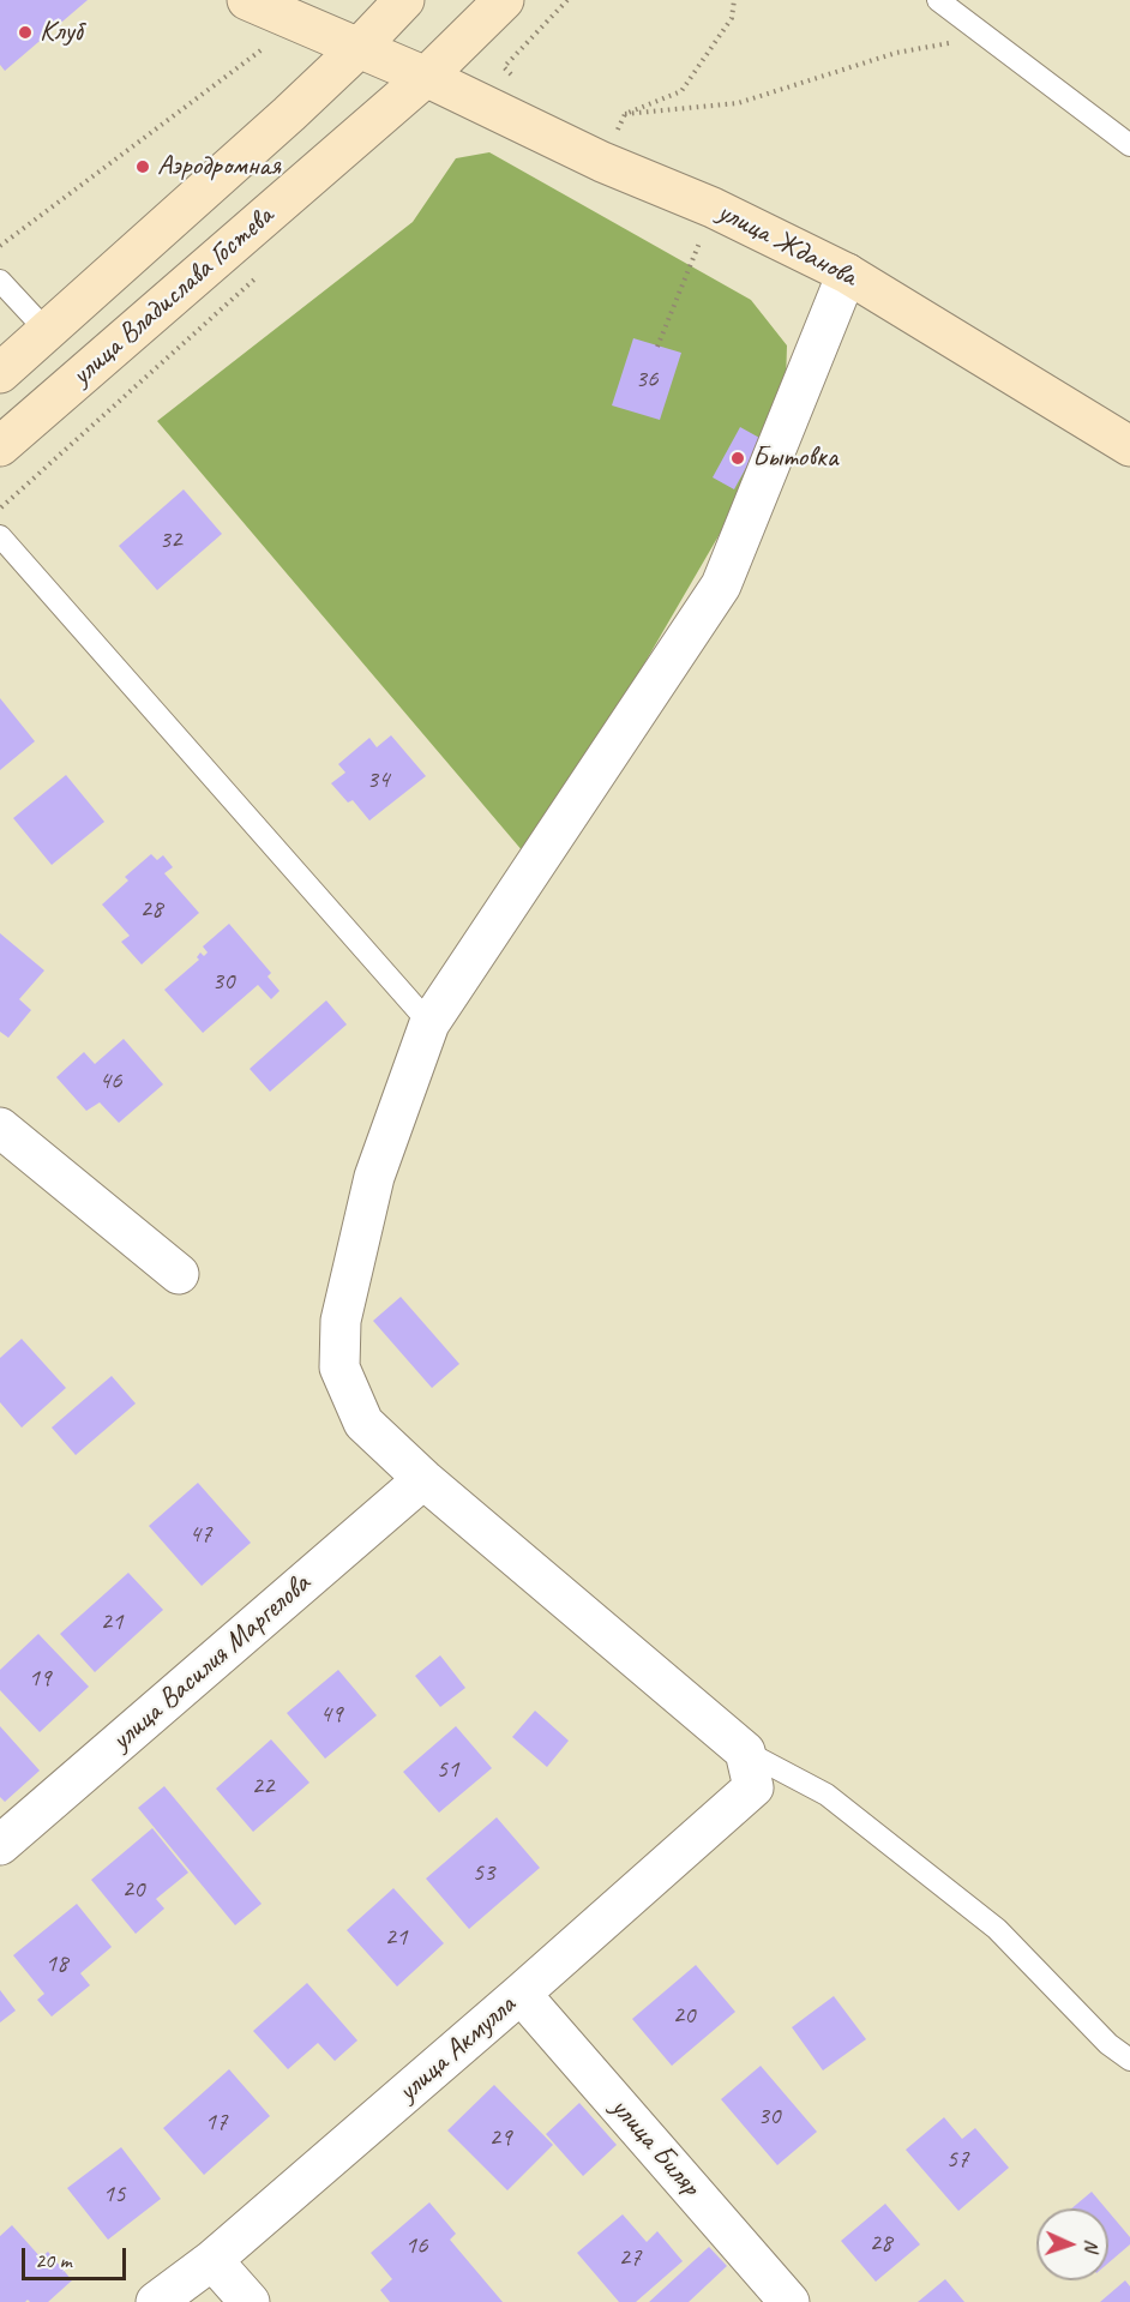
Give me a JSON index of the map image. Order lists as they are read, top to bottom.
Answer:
{
  "streets": {
    "main road": ["улица Жданова", "улица Владислава Гостева"],
    "street": ["улица Василия Маргелова", "улица Акмулла", "улица Биляр"]
  },
  "crossings": [
    ["улица Жданова", "улица Владислава Гостева"],
    ["улица Акмулла", "улица Биляр"]
  ],
  "places": ["Клуб", "Аэродромная", "Бытовка"],
  "house_numbers": [
    "36",
    "32",
    "34",
    "28",
    "30",
    "46",
    "47",
    "21",
    "19",
    "49",
    "51",
    "22",
    "53",
    "20",
    "21",
    "18",
    "20",
    "30",
    "17",
    "29",
    "57",
    "15",
    "28",
    "16",
    "27"
  ],
  "scale_bar": "20 m",
  "north": "right"
}
